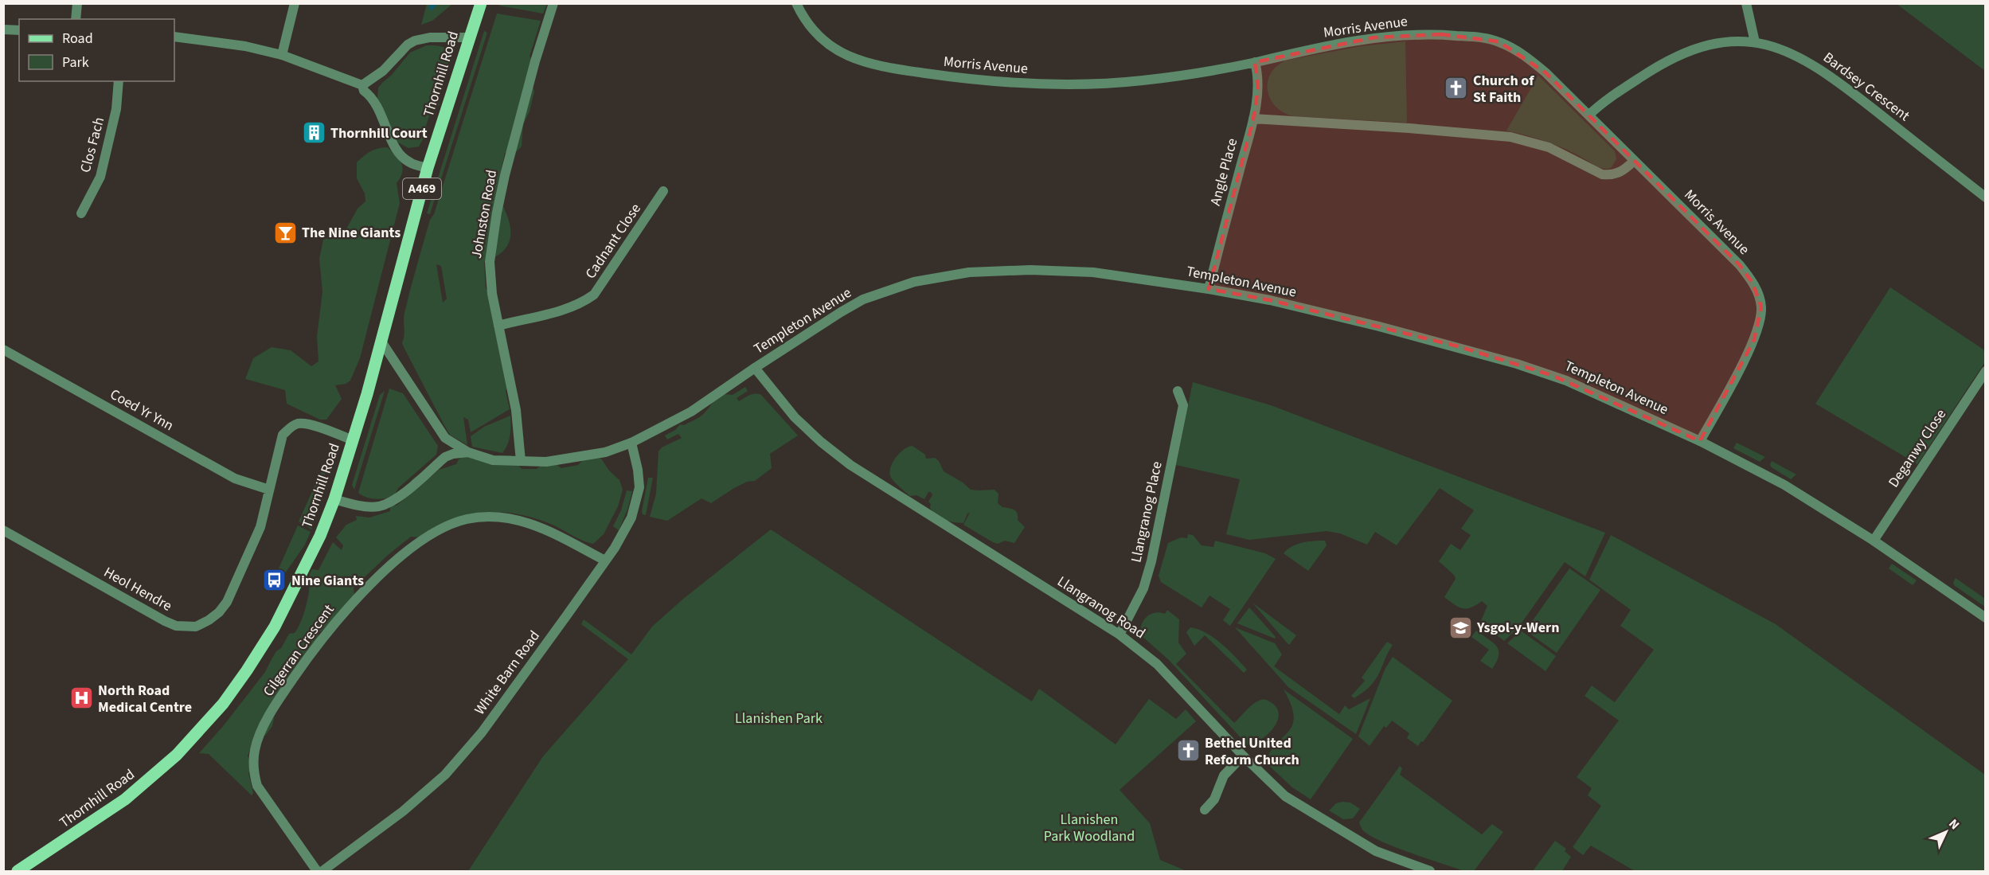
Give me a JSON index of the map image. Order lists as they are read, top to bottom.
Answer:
{
  "streets": {
    "main road": ["Thornhill Road", "A469"],
    "street": [
      "Morris Avenue",
      "Bardsey Crescent",
      "Clos Fach",
      "Angle Place",
      "Johnston Road",
      "Cadnant Close",
      "Templeton Avenue",
      "Coed Yr Ynn",
      "Deganwy Close",
      "Llangranog Place",
      "Heol Hendre",
      "Llangranog Road",
      "Cilgerran Crescent",
      "White Barn Road"
    ]
  },
  "crossings": [
    ["Morris Avenue", "Bardsey Crescent"],
    ["Morris Avenue", "Angle Place"],
    ["Morris Avenue", "Templeton Avenue"],
    ["Thornhill Road", "Templeton Avenue"],
    ["Thornhill Road", "Heol Hendre"],
    ["Angle Place", "Templeton Avenue"],
    ["Johnston Road", "Cadnant Close"],
    ["Johnston Road", "Templeton Avenue"],
    ["Templeton Avenue", "Deganwy Close"],
    ["Templeton Avenue", "Llangranog Road"],
    ["Templeton Avenue", "White Barn Road"],
    ["Coed Yr Ynn", "Heol Hendre"],
    ["Llangranog Place", "Llangranog Road"],
    ["Cilgerran Crescent", "White Barn Road"]
  ],
  "parks": ["Llanishen Park", "Llanishen Park Woodland"],
  "places": {
    "church": ["Church of St Faith", "Bethel United Reform Church"],
    "building": ["Thornhill Court"],
    "bar": ["The Nine Giants"],
    "bus stop": ["Nine Giants"],
    "school or university": ["Ysgol-y-Wern"],
    "hospital": ["North Road Medical Centre"]
  },
  "legend": ["Road", "Park"],
  "north": "top right"
}
